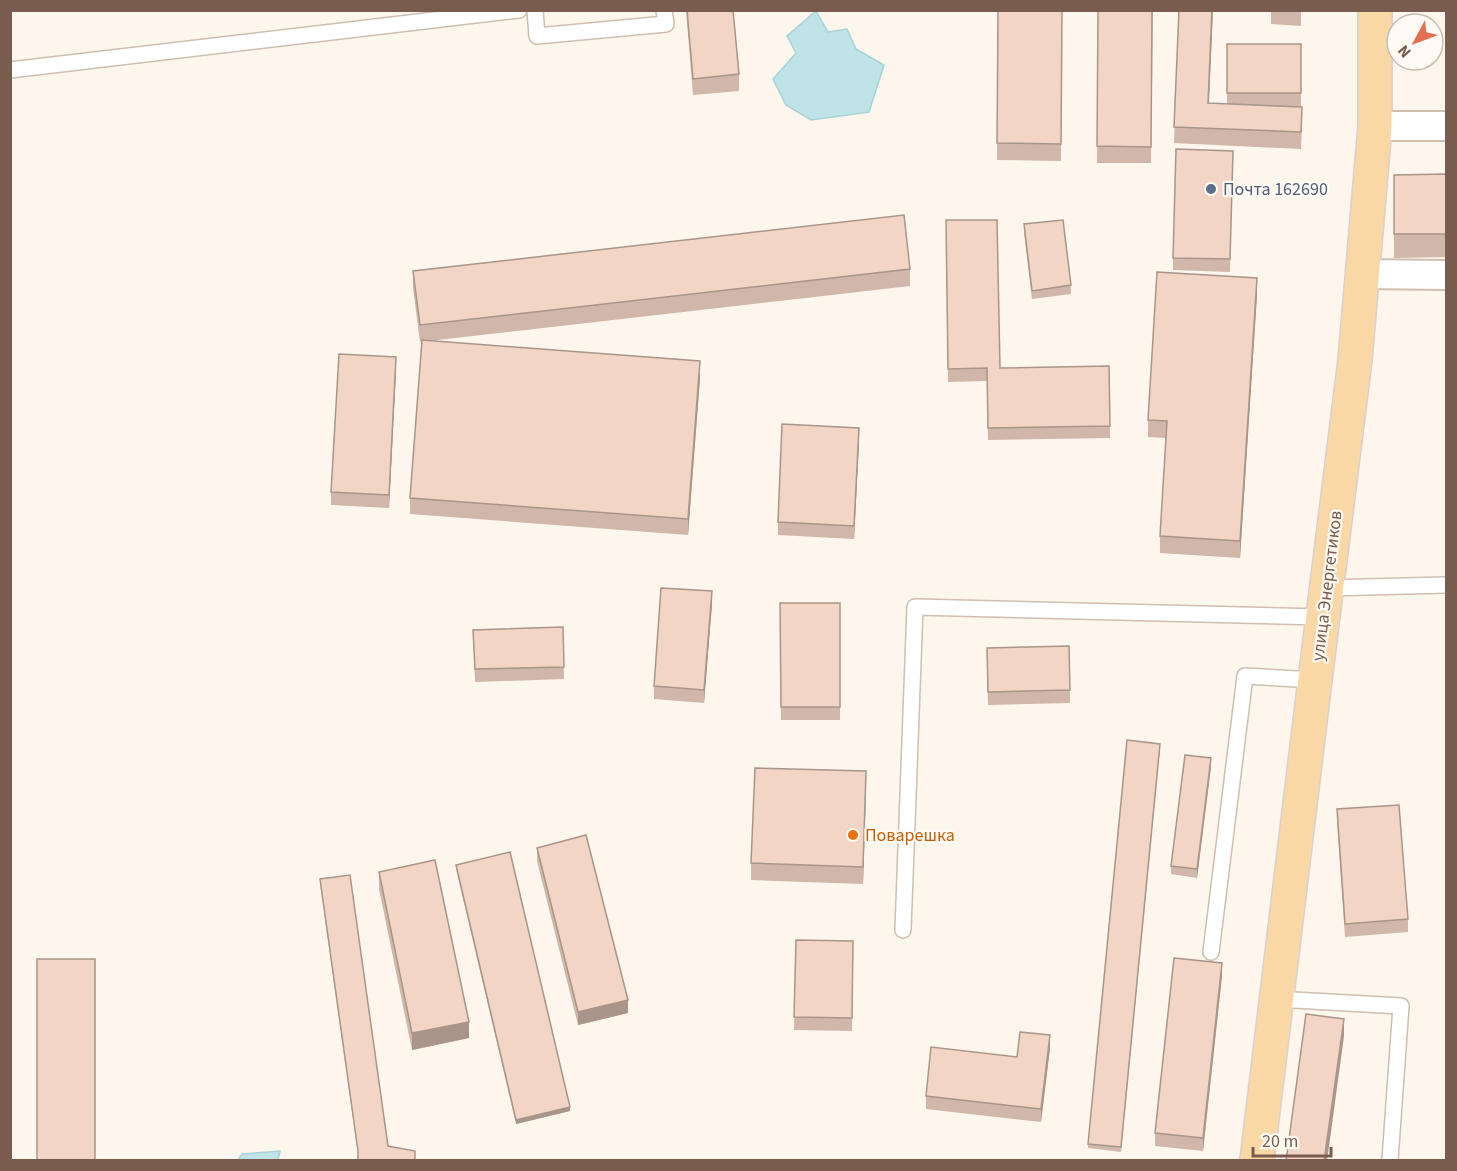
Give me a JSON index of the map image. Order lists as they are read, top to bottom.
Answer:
{
  "streets": {
    "main road": ["улица Энергетиков"]
  },
  "places": ["Почта 162690", "Поварешка"],
  "scale_bar": "20 m",
  "north": "bottom left"
}
